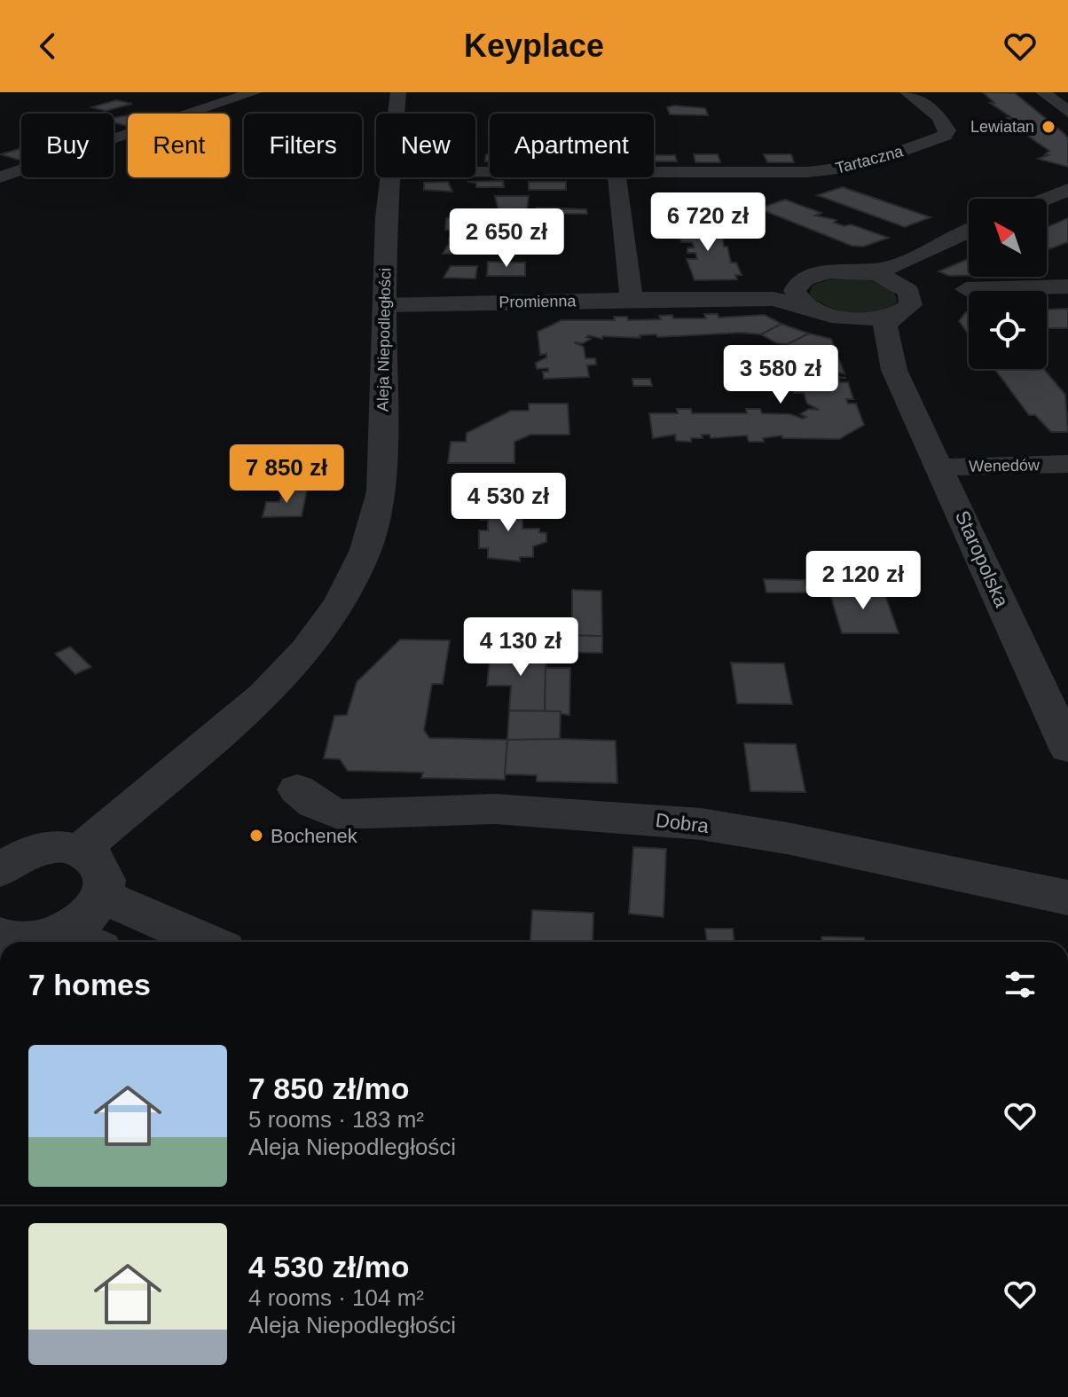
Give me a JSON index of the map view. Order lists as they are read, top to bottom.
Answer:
{
  "streets": {
    "street": [
      "Tartaczna",
      "Promienna",
      "Aleja Niepodległości",
      "Wenedów",
      "Staropolska",
      "Dobra"
    ]
  },
  "crossings": [
    ["Promienna", "Aleja Niepodległości"],
    ["Promienna", "Staropolska"],
    ["Wenedów", "Staropolska"]
  ],
  "places": ["Lewiatan", "Bochenek"],
  "north": "top left",
  "page": {
    "header": "Keyplace",
    "chip": [
      "Buy",
      "Rent",
      "Filters",
      "New",
      "Apartment"
    ],
    "price": [
      "6 720 zł",
      "2 650 zł",
      "3 580 zł",
      "7 850 zł",
      "4 530 zł",
      "2 120 zł",
      "4 130 zł"
    ],
    "heading": "7 homes",
    "list": [
      {
        "name": "7 850 zł/mo",
        "note": "5 rooms · 183 m² · Aleja Niepodległości"
      },
      {
        "name": "4 530 zł/mo",
        "note": "4 rooms · 104 m² · Aleja Niepodległości"
      }
    ]
  }
}
